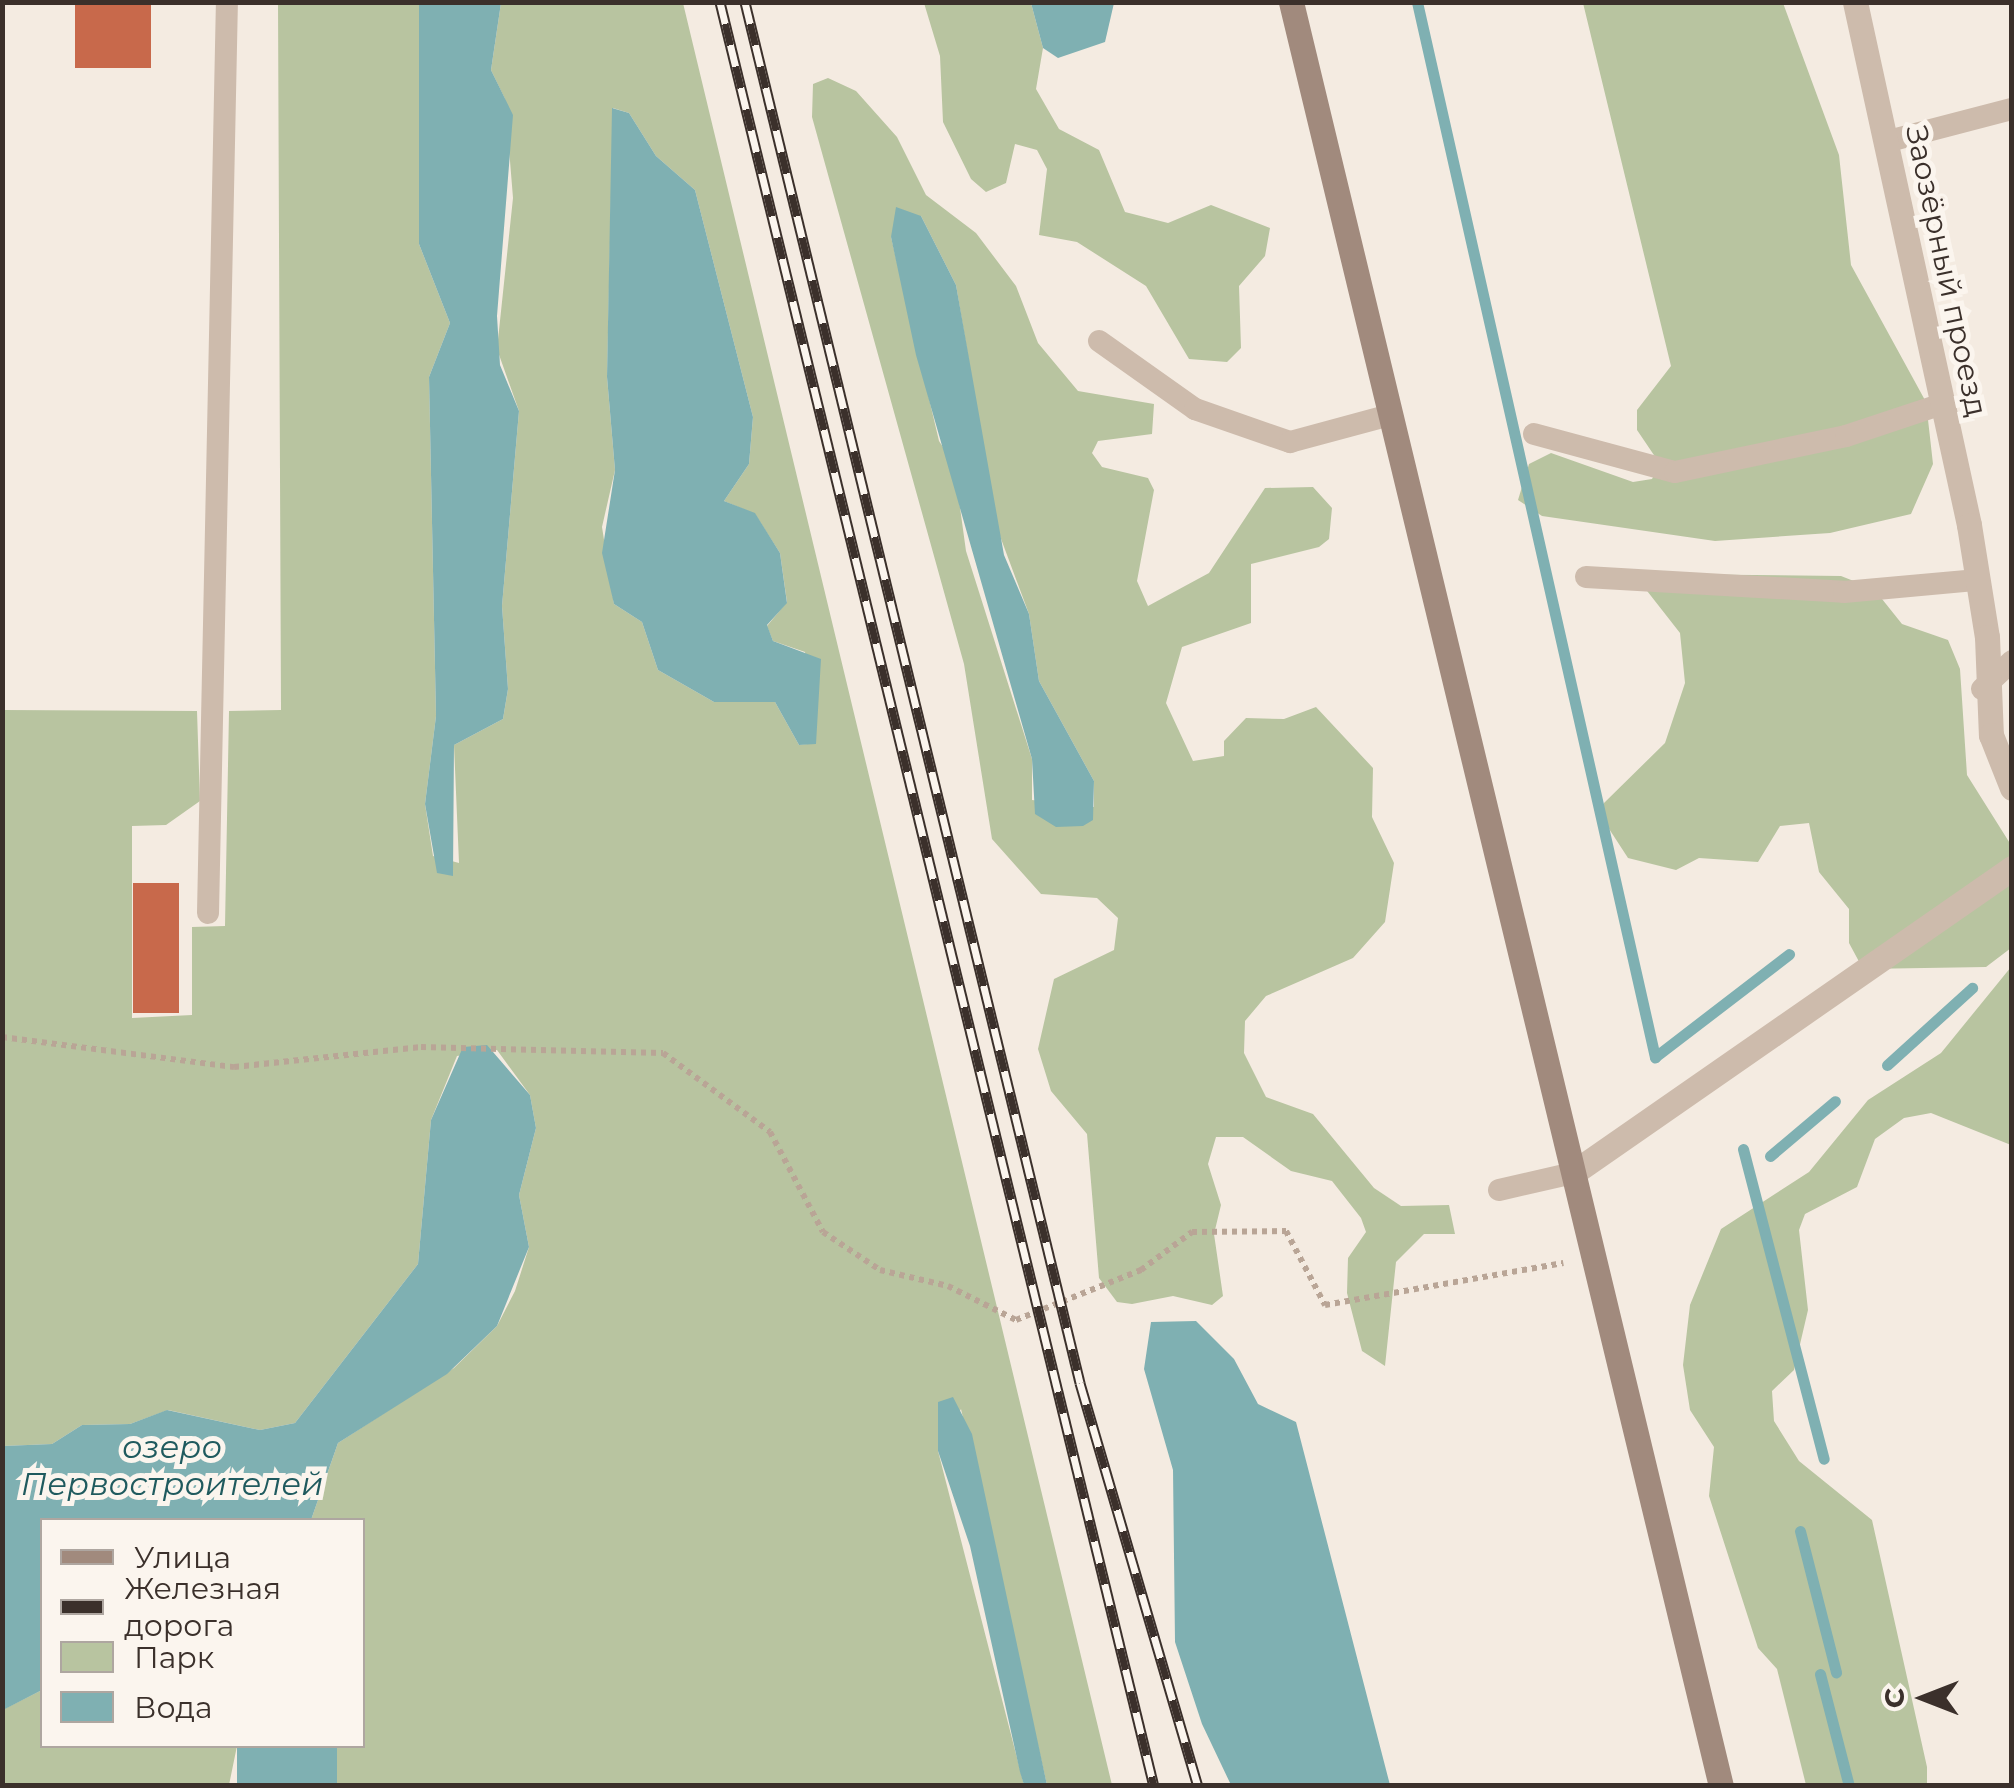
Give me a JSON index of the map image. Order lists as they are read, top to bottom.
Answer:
{
  "streets": {
    "street": ["Заозёрный проезд"]
  },
  "water": ["озеро Первостроителей"],
  "legend": [
    "Улица",
    "Железная дорога",
    "Парк",
    "Вода"
  ],
  "north": "left"
}
